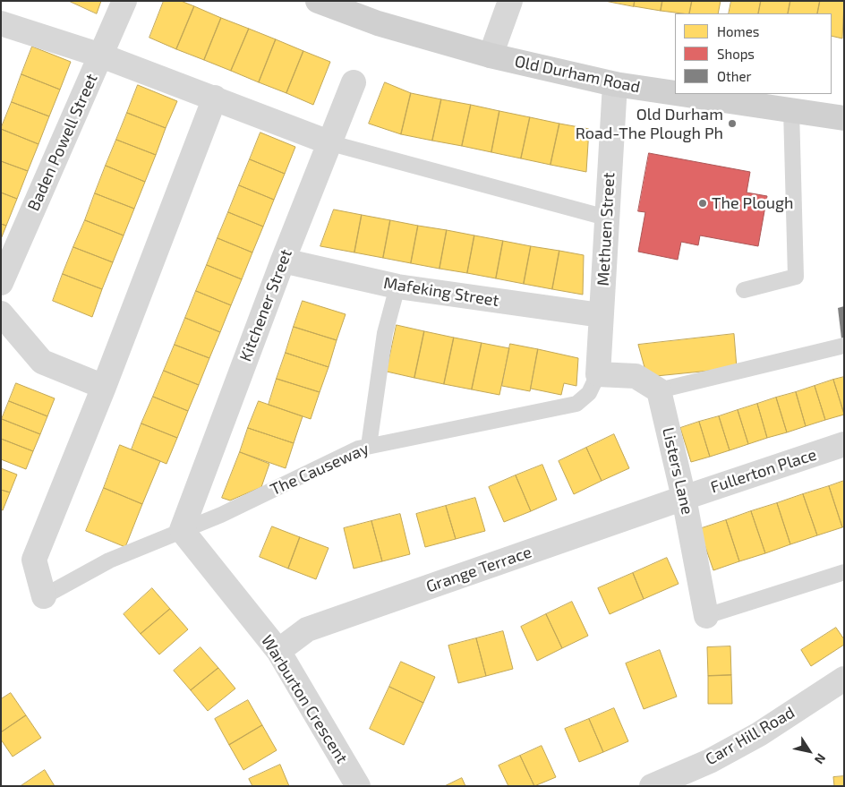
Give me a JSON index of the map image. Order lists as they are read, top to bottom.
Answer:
{
  "streets": {
    "main road": ["Old Durham Road"],
    "street": [
      "Baden Powell Street",
      "Methuen Street",
      "Mafeking Street",
      "Kitchener Street",
      "Listers Lane",
      "Fullerton Place",
      "Grange Terrace",
      "Warburton Crescent",
      "Carr Hill Road"
    ],
    "lane": ["The Causeway"]
  },
  "crossings": [
    ["Old Durham Road", "Methuen Street"],
    ["Methuen Street", "Mafeking Street"],
    ["Methuen Street", "The Causeway"],
    ["Mafeking Street", "Kitchener Street"],
    ["Kitchener Street", "The Causeway"],
    ["Kitchener Street", "Warburton Crescent"],
    ["The Causeway", "Warburton Crescent"],
    ["Listers Lane", "Fullerton Place"],
    ["Listers Lane", "Grange Terrace"],
    ["Fullerton Place", "Grange Terrace"],
    ["Grange Terrace", "Warburton Crescent"]
  ],
  "places": ["Old Durham Road-The Plough Ph", "The Plough"],
  "legend": ["Homes", "Shops", "Other"],
  "north": "bottom right"
}
